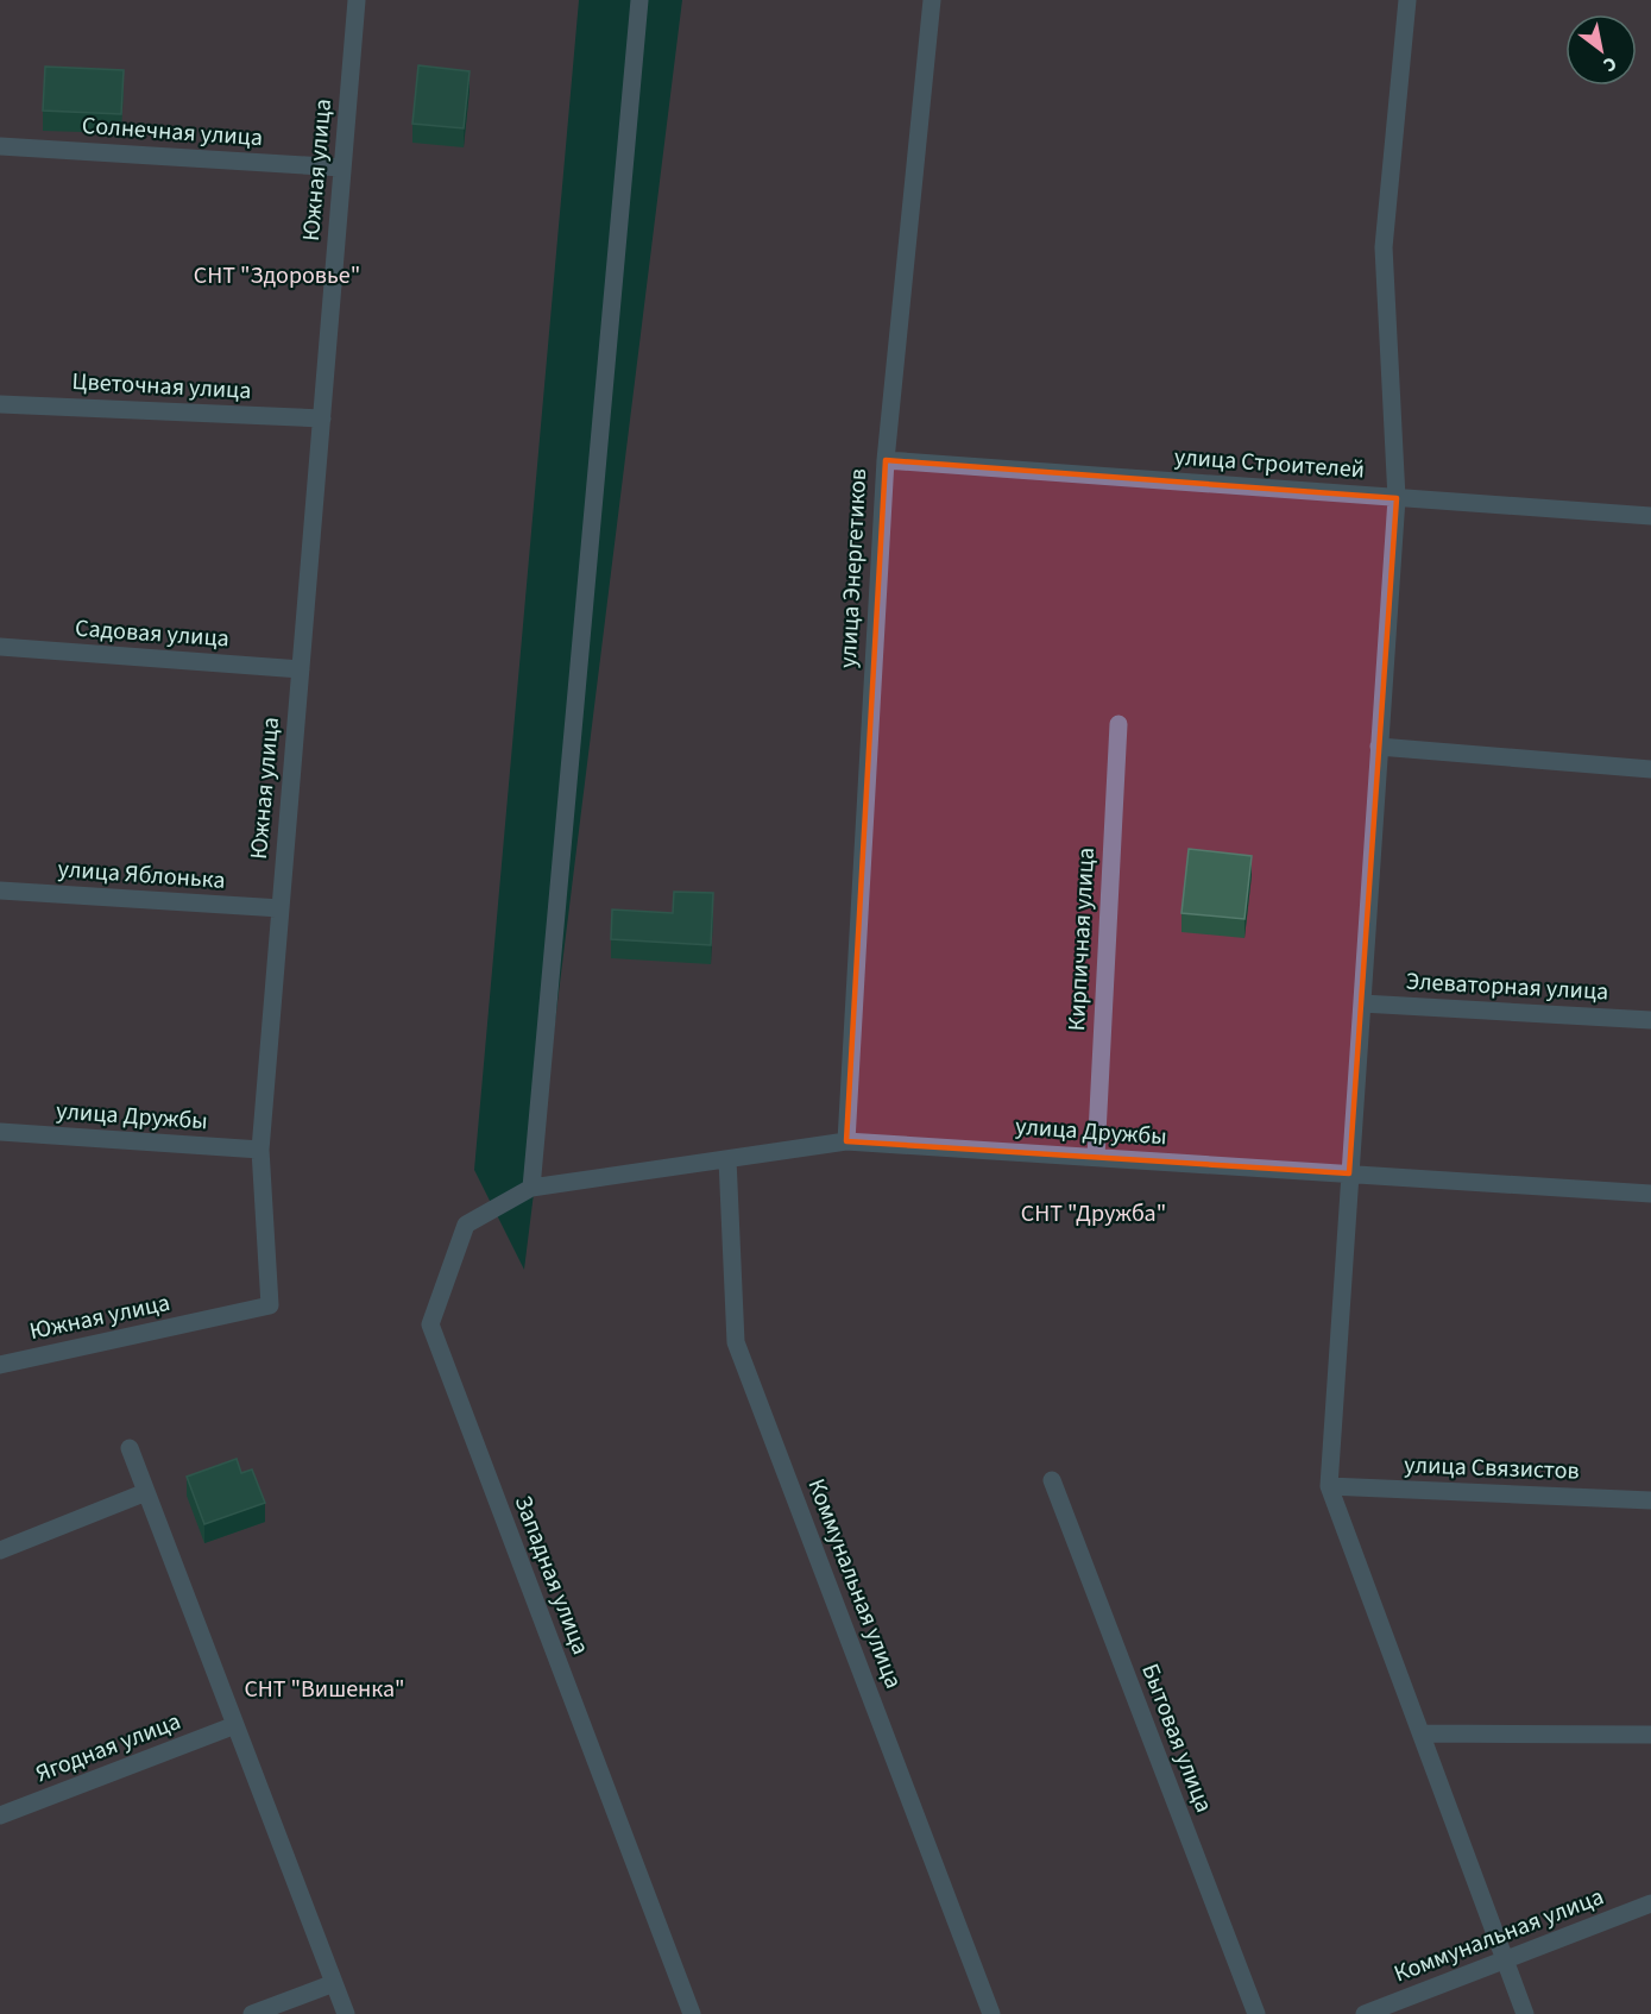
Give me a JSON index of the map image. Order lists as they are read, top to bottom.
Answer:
{
  "streets": {
    "street": [
      "Солнечная улица",
      "Южная улица",
      "Цветочная улица",
      "улица Строителей",
      "улица Энергетиков",
      "Садовая улица",
      "улица Яблонька",
      "Кирпичная улица",
      "Элеваторная улица",
      "улица Дружбы",
      "улица Связистов",
      "Западная улица",
      "Коммунальная улица",
      "Бытовая улица",
      "Ягодная улица"
    ]
  },
  "crossings": [
    ["Солнечная улица", "Южная улица"],
    ["Южная улица", "Цветочная улица"],
    ["Южная улица", "Садовая улица"],
    ["Южная улица", "улица Яблонька"],
    ["Южная улица", "улица Дружбы"],
    ["улица Строителей", "улица Энергетиков"],
    ["улица Энергетиков", "улица Дружбы"],
    ["Кирпичная улица", "улица Дружбы"],
    ["улица Дружбы", "Западная улица"],
    ["улица Дружбы", "Коммунальная улица"]
  ],
  "parks": ["СНТ \"Здоровье\"", "СНТ \"Дружба\"", "СНТ \"Вишенка\""],
  "north": "bottom right"
}
